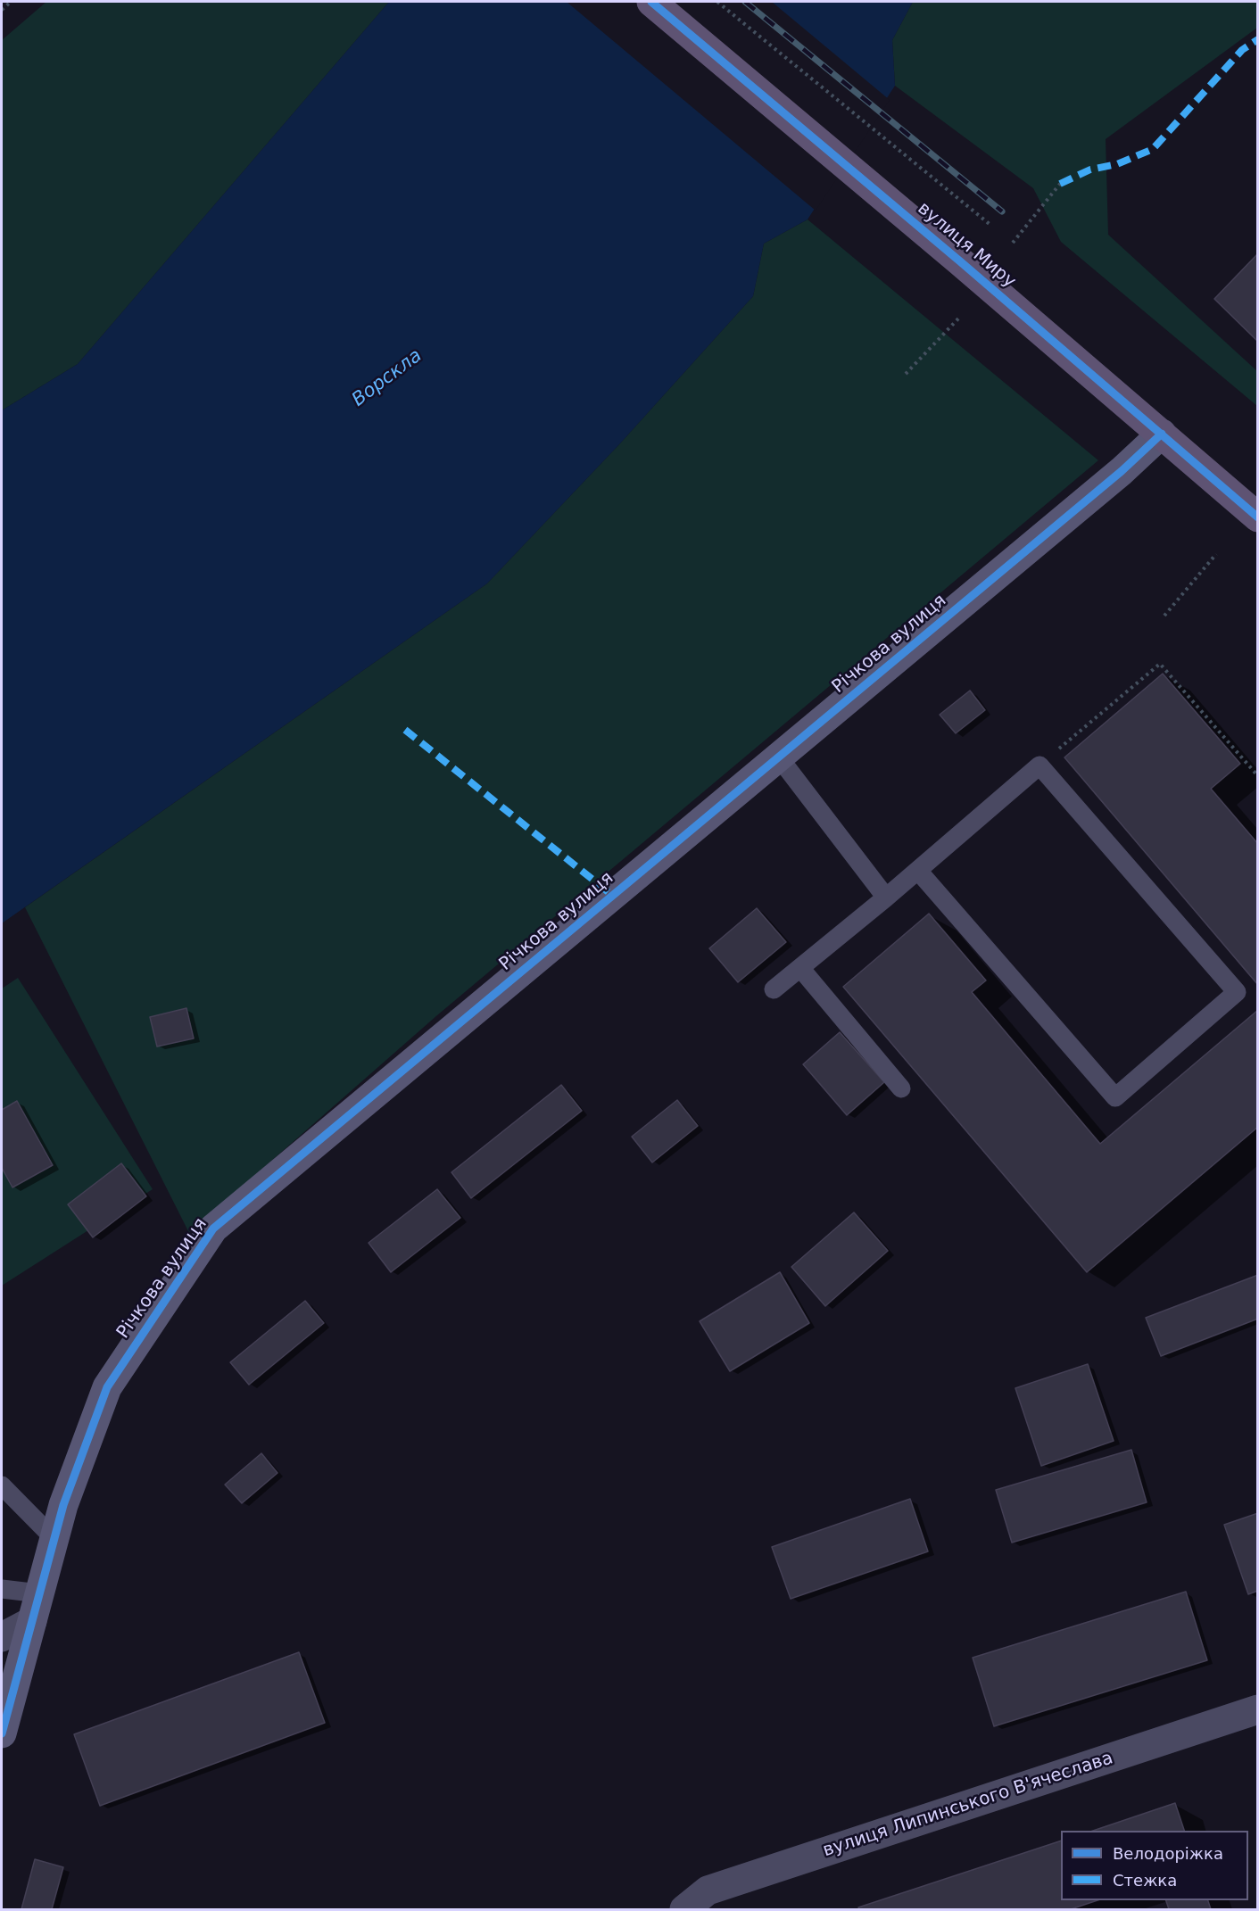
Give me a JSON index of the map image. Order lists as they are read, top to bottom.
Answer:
{
  "streets": {
    "main road": ["вулиця Миру"],
    "street": ["Річкова вулиця", "вулиця Липинського В'ячеслава"]
  },
  "crossings": [
    ["вулиця Миру", "Річкова вулиця"]
  ],
  "water": ["Ворскла"],
  "legend": ["Велодоріжка", "Стежка"]
}
